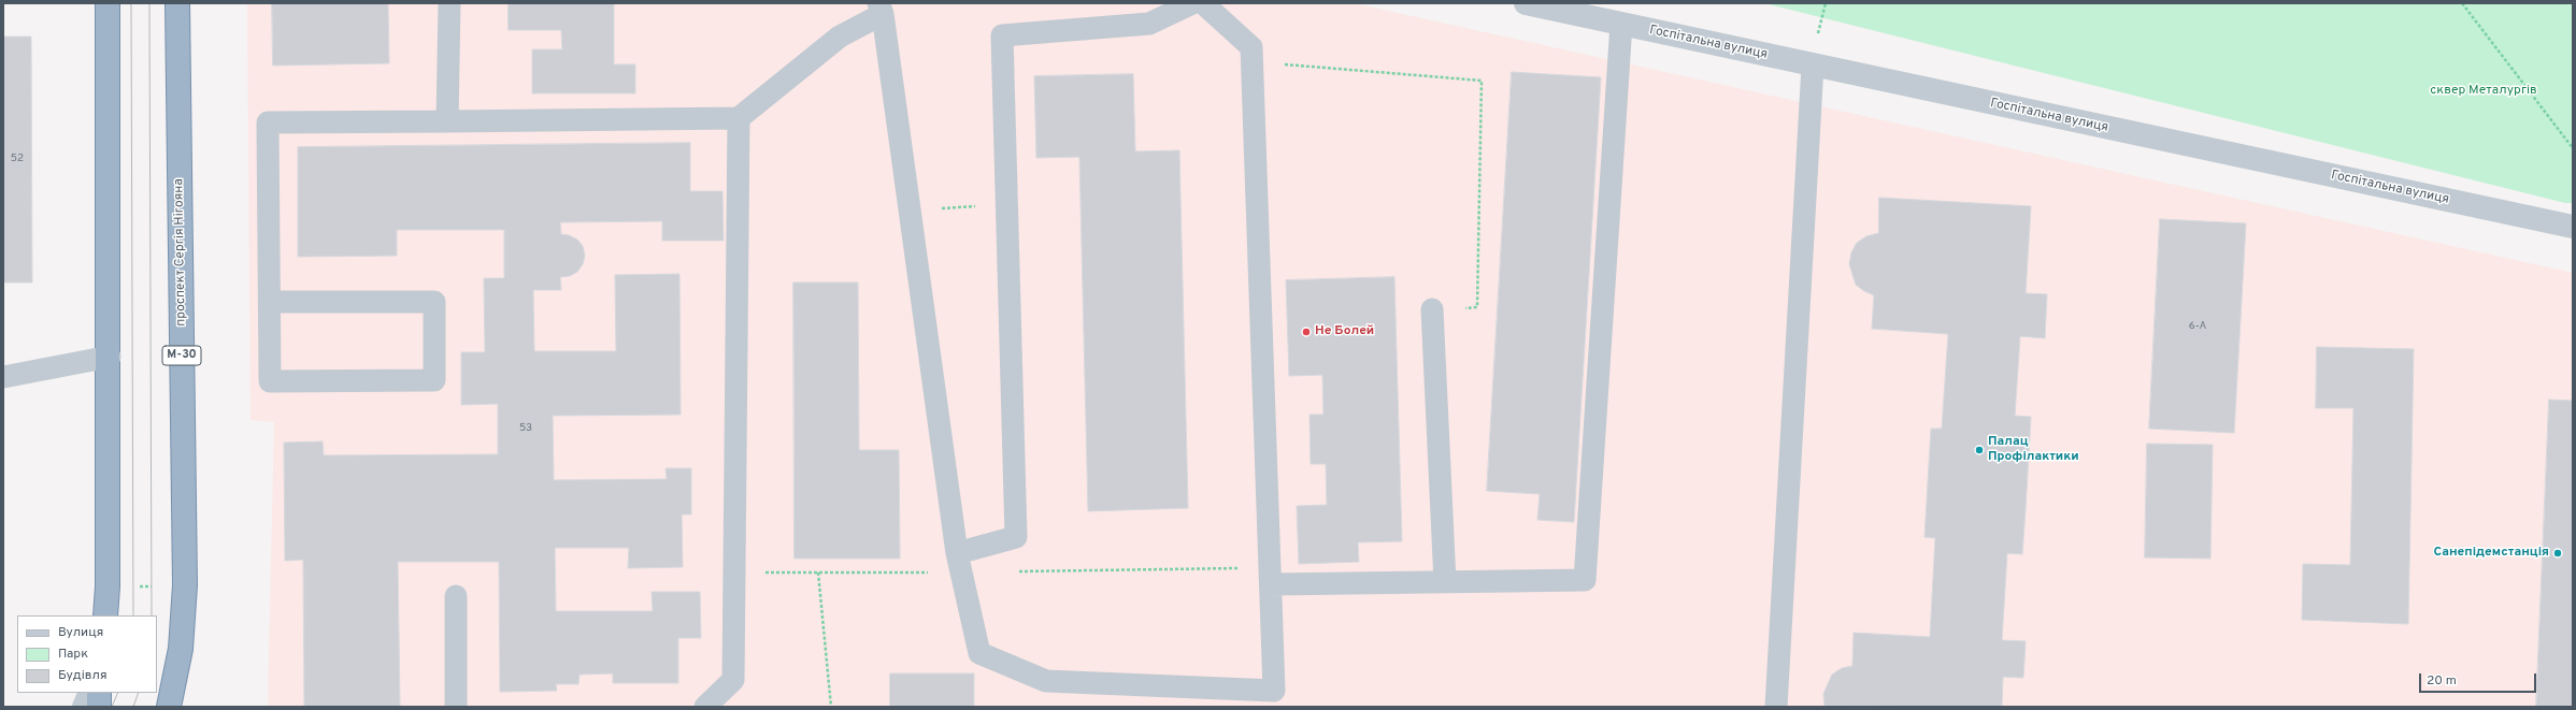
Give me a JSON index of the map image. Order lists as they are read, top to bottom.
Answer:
{
  "streets": {
    "highway": ["проспект Сергія Нігояна", "М-30"],
    "street": ["Госпітальна вулиця"]
  },
  "parks": ["сквер Металургів"],
  "places": ["Не Болей", "Палац Профілактики", "Санепідемстанція"],
  "house_numbers": ["52", "6-А", "53"],
  "legend": ["Вулиця", "Парк", "Будівля"],
  "scale_bar": "20 m"
}
